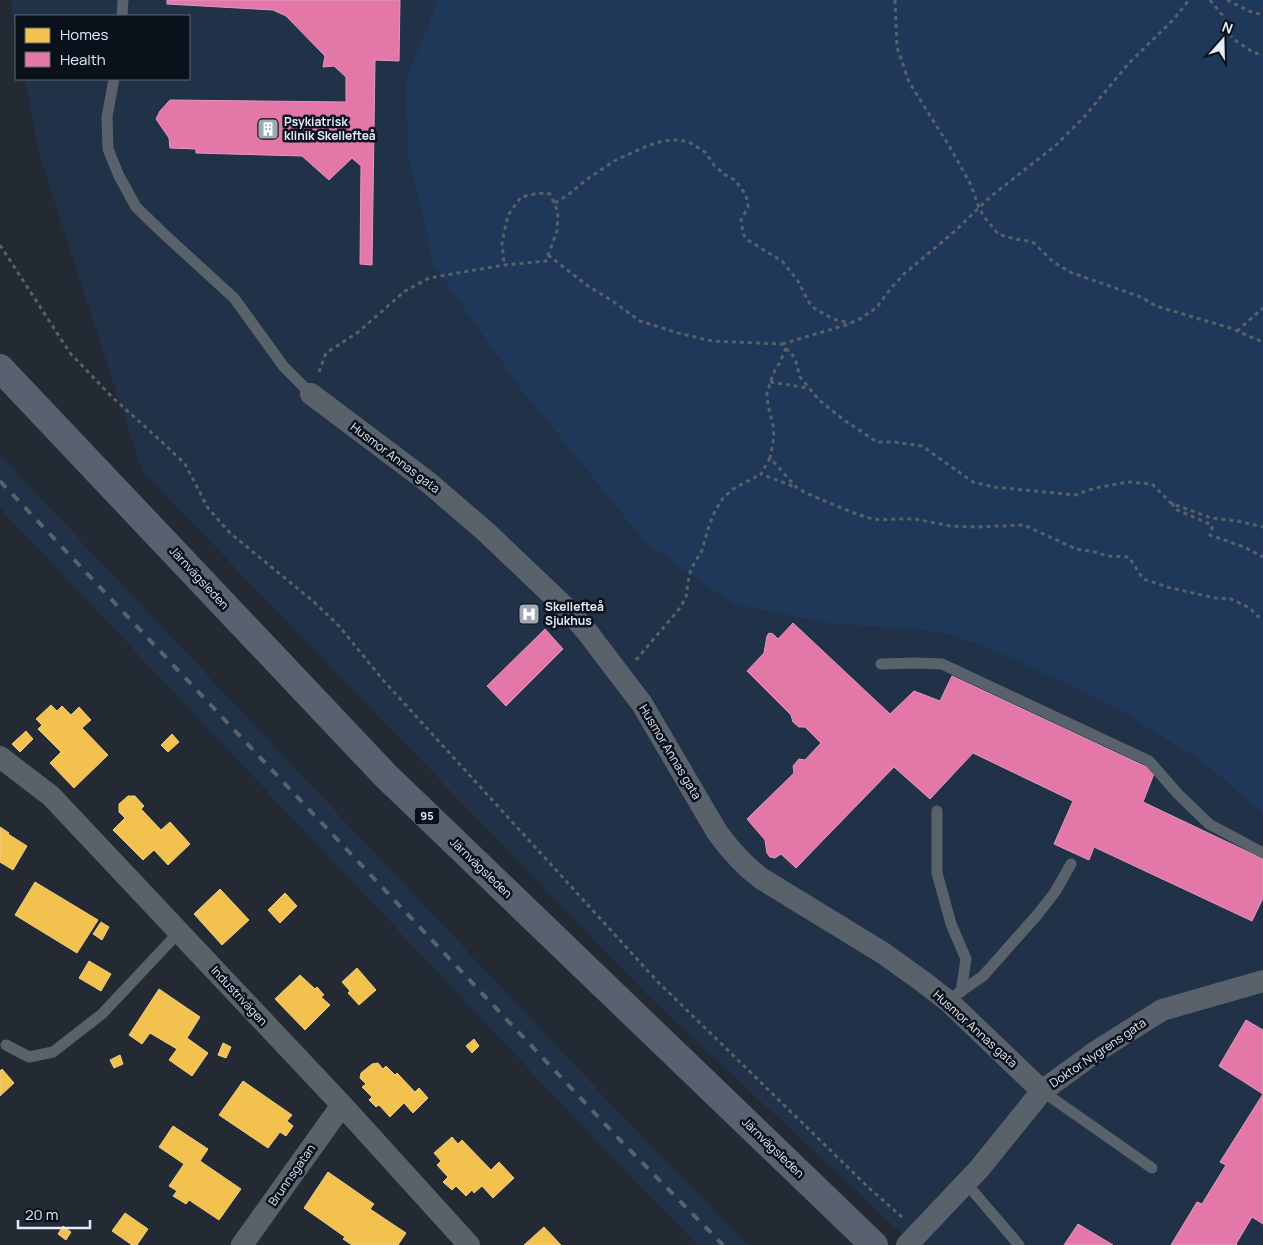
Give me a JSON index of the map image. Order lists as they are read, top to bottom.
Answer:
{
  "streets": {
    "main road": ["Järnvägsleden", "95"],
    "street": [
      "Husmor Annas gata",
      "Industrivägen",
      "Doktor Nygrens gata",
      "Brunnsgatan"
    ]
  },
  "crossings": [
    ["Husmor Annas gata", "Doktor Nygrens gata"],
    ["Industrivägen", "Brunnsgatan"]
  ],
  "places": {
    "building": ["Psykiatrisk klinik Skellefteå"],
    "hospital": ["Skellefteå Sjukhus"]
  },
  "legend": ["Homes", "Health"],
  "scale_bar": "20 m",
  "north": "top"
}
